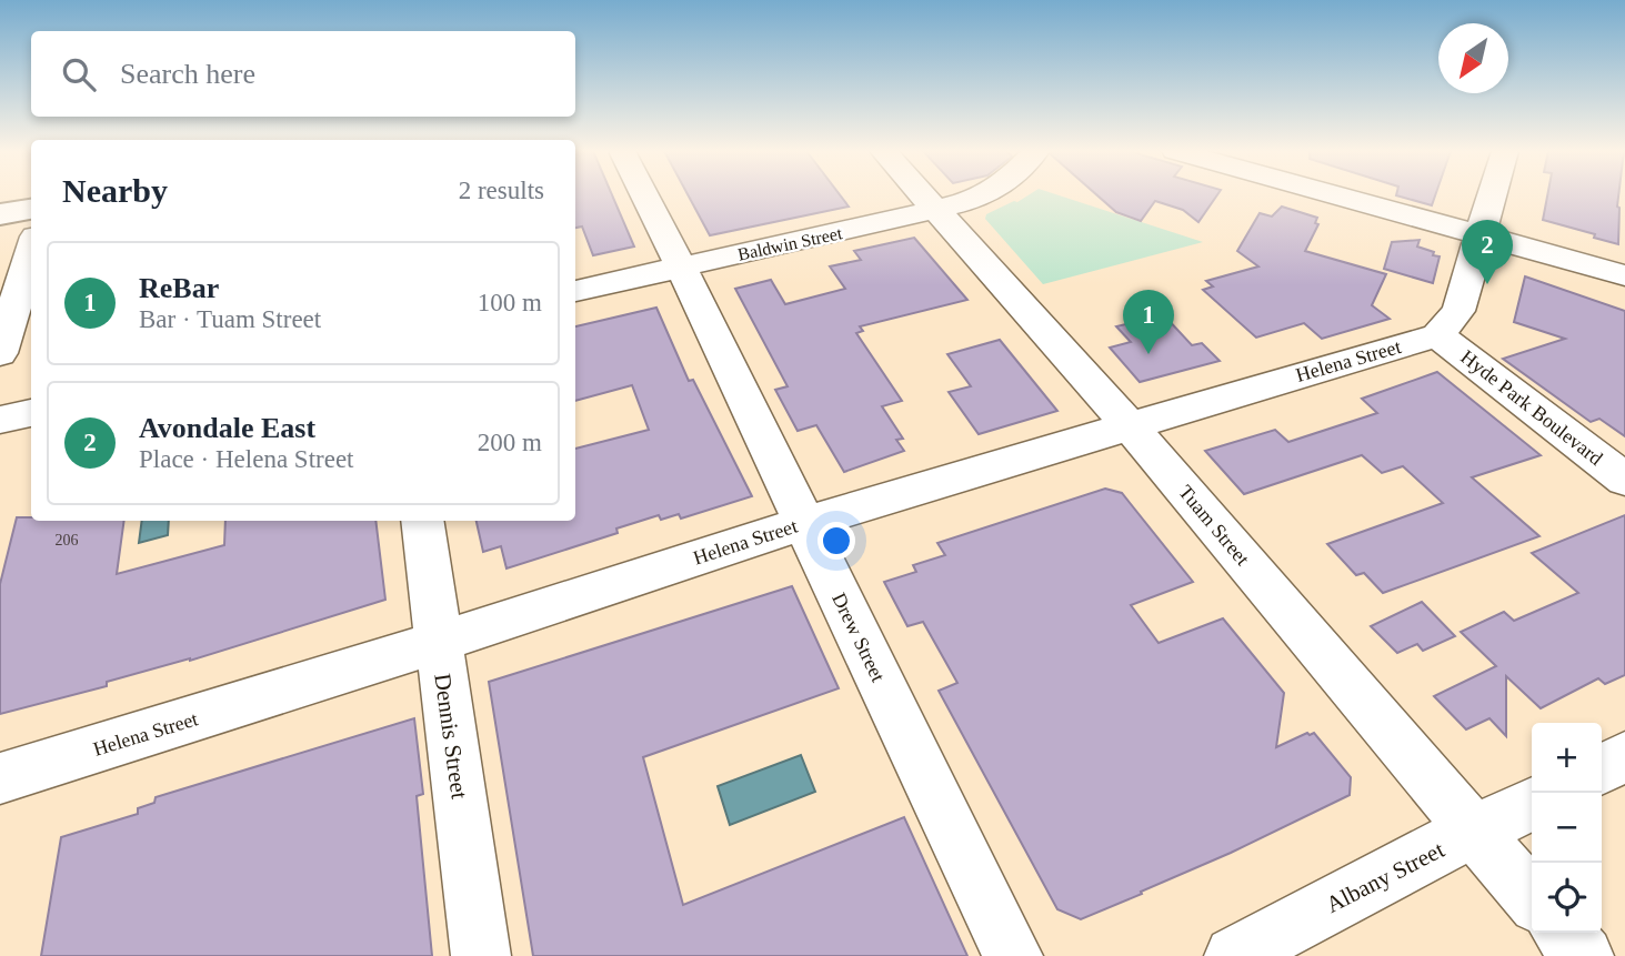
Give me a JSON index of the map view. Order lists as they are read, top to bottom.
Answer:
{
  "streets": {
    "street": [
      "Baldwin Street",
      "Helena Street",
      "Hyde Park Boulevard",
      "Tuam Street",
      "Drew Street",
      "Dennis Street",
      "Albany Street"
    ]
  },
  "crossings": [
    ["Baldwin Street", "Tuam Street"],
    ["Baldwin Street", "Drew Street"],
    ["Helena Street", "Hyde Park Boulevard"],
    ["Helena Street", "Tuam Street"],
    ["Helena Street", "Drew Street"],
    ["Helena Street", "Dennis Street"],
    ["Tuam Street", "Albany Street"]
  ],
  "house_numbers": ["206"],
  "north": "bottom left",
  "page": {
    "search": "Search here",
    "heading": ["Nearby", "2 results"],
    "pins": ["2", "1"],
    "list": [
      {
        "mark": "1",
        "name": "ReBar",
        "note": "Bar · Tuam Street",
        "value": "100 m"
      },
      {
        "mark": "2",
        "name": "Avondale East",
        "note": "Place · Helena Street",
        "value": "200 m"
      }
    ],
    "map_buttons": ["+", "−"]
  }
}
